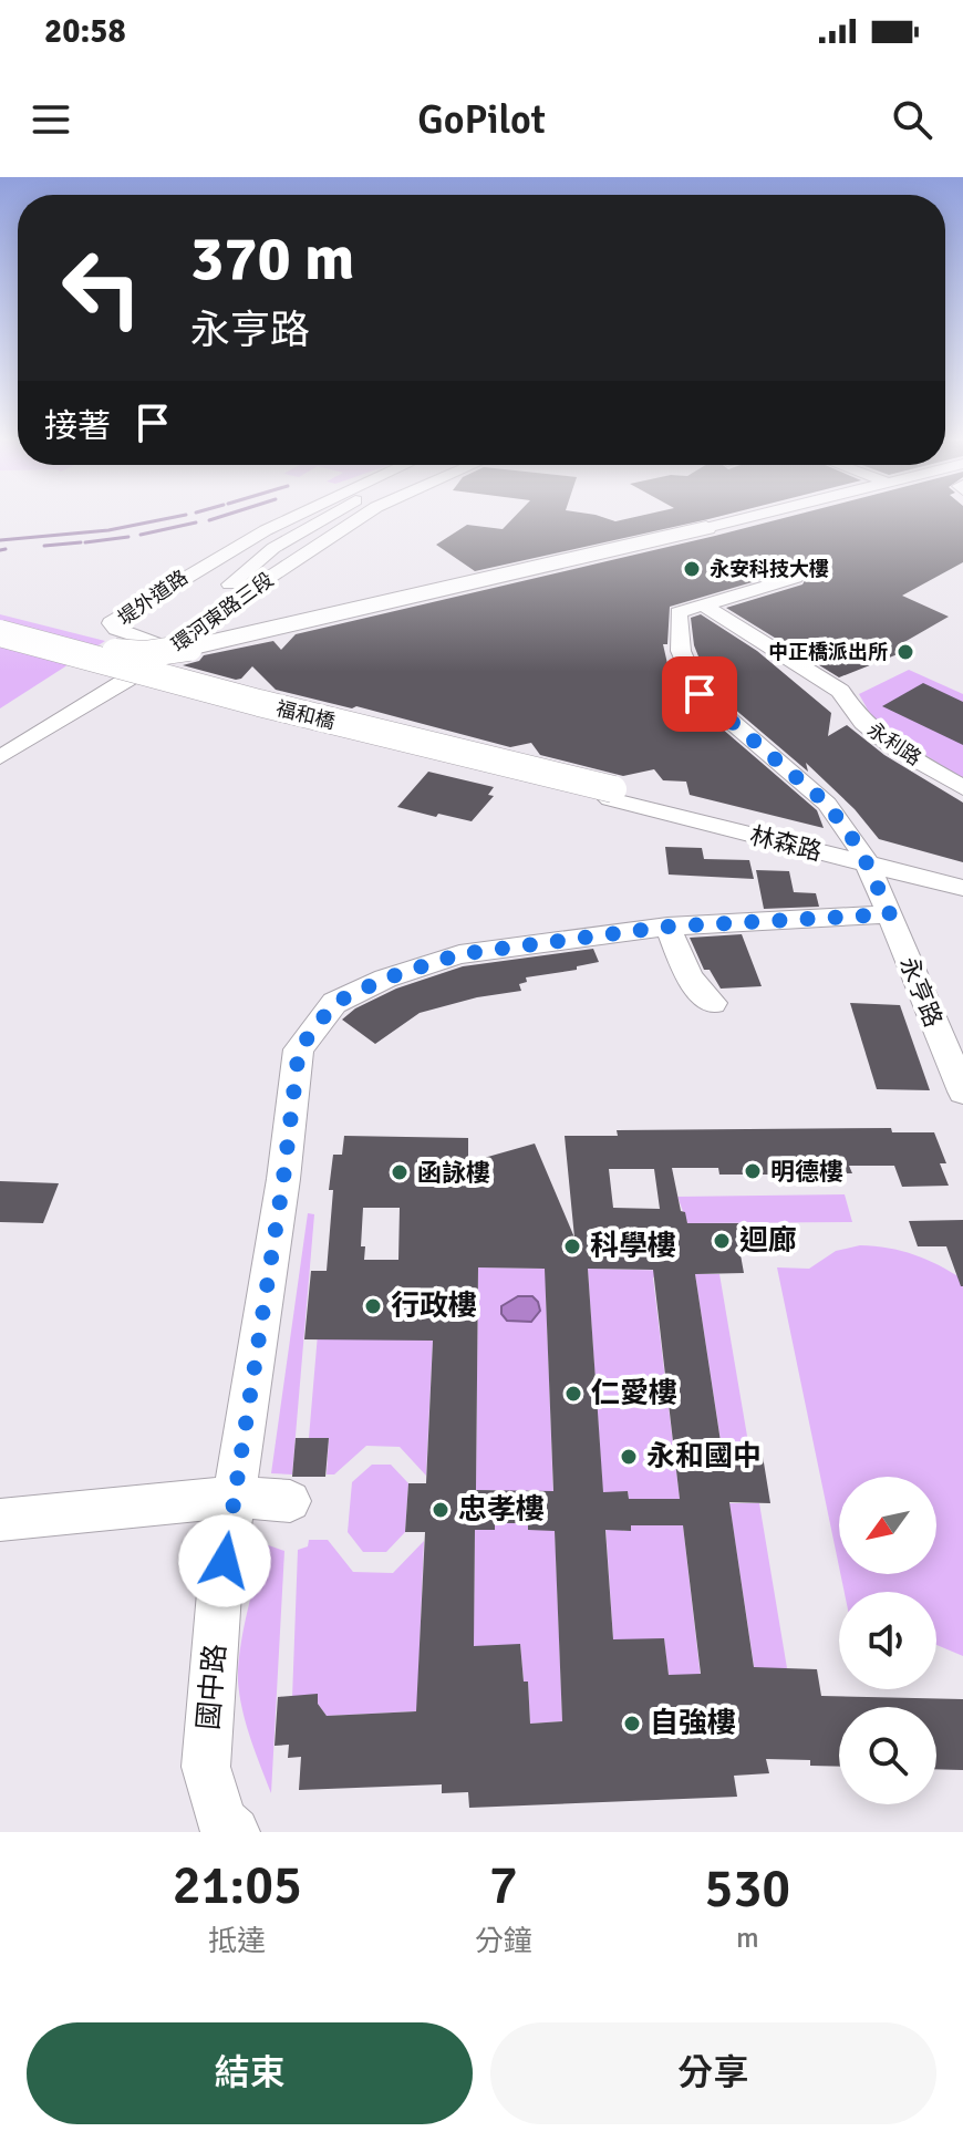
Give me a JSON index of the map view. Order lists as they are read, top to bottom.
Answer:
{
  "streets": {
    "main road": ["福和橋"],
    "street": [
      "堤外道路",
      "環河東路三段",
      "永利路",
      "林森路",
      "永亨路",
      "國中路"
    ]
  },
  "crossings": [
    ["堤外道路", "環河東路三段"],
    ["福和橋", "林森路"],
    ["永利路", "永亨路"],
    ["林森路", "永亨路"],
    ["永亨路", "國中路"]
  ],
  "places": [
    "永安科技大樓",
    "中正橋派出所",
    "明德樓",
    "函詠樓",
    "迴廊",
    "科學樓",
    "行政樓",
    "仁愛樓",
    "永和國中",
    "忠孝樓",
    "自強樓"
  ],
  "north": "bottom left",
  "page": {
    "status": "20:58",
    "header": "GoPilot",
    "turn": ["370 m", "永亨路"],
    "then": "接著",
    "eta": [
      "21:05",
      "抵達",
      "7",
      "分鐘",
      "530",
      "m"
    ],
    "buttons": ["結束", "分享"]
  }
}
